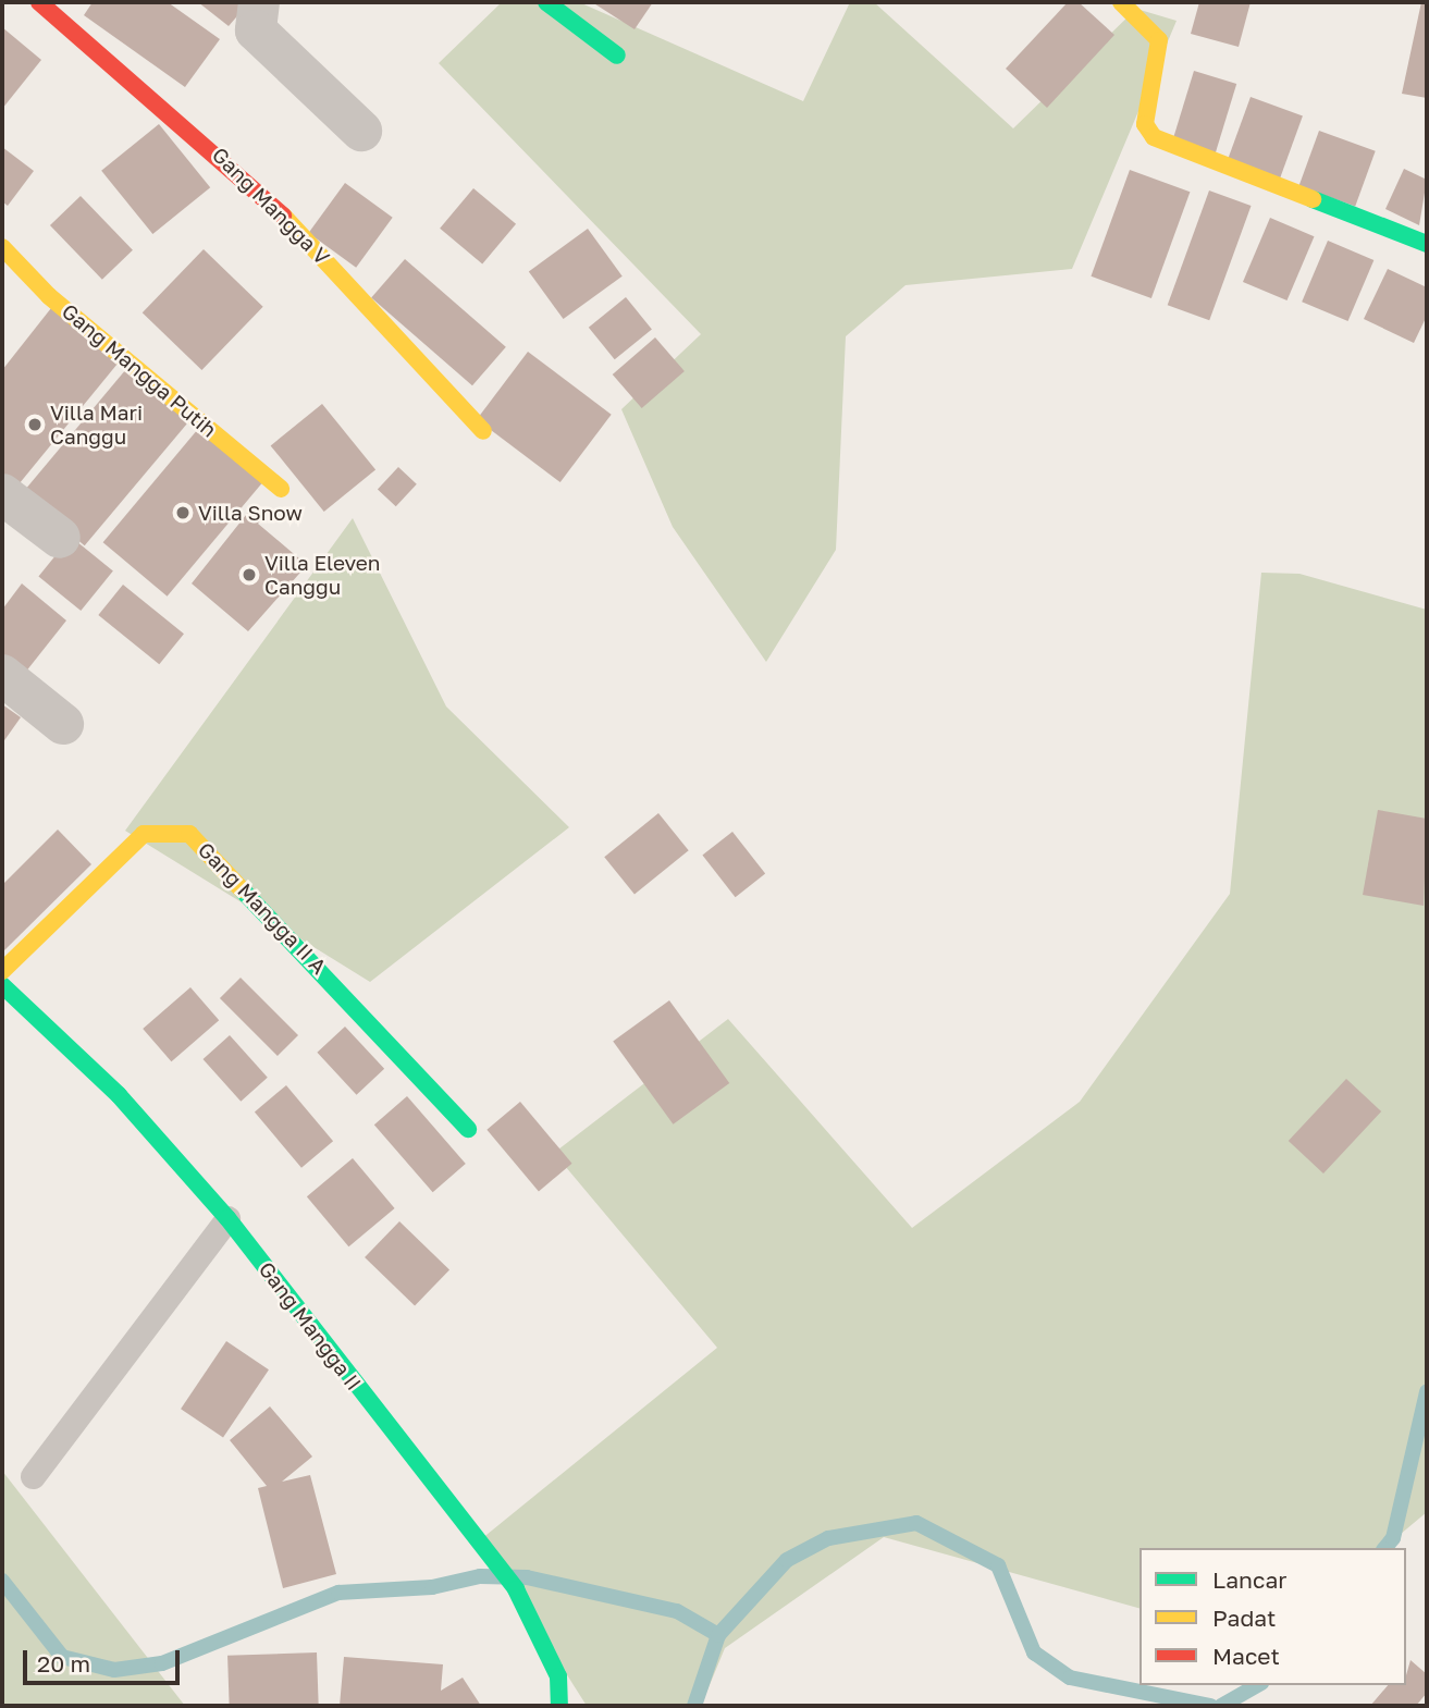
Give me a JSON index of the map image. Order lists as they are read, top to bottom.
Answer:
{
  "streets": {
    "street": [
      "Gang Mangga V",
      "Gang Mangga Putih",
      "Gang Mangga II A",
      "Gang Mangga II"
    ]
  },
  "places": ["Villa Mari Canggu", "Villa Snow", "Villa Eleven Canggu"],
  "legend": ["Lancar", "Padat", "Macet"],
  "scale_bar": "20 m"
}
